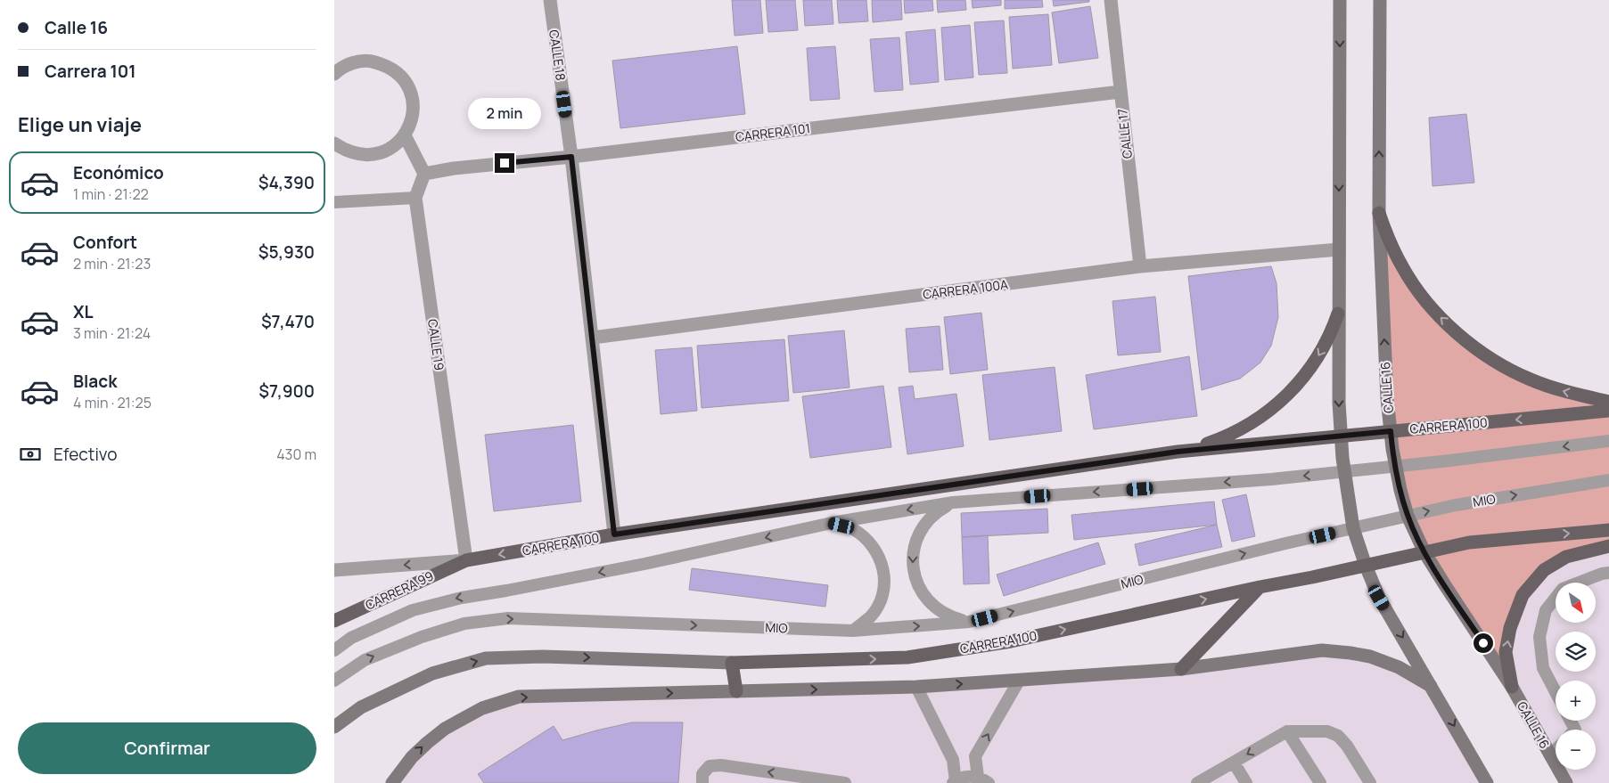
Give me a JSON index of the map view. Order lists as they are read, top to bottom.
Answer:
{
  "streets": {
    "main road": ["CARRERA 100", "CARRERA 99"],
    "street": [
      "CALLE 18",
      "CARRERA 101",
      "CALLE 17",
      "CARRERA 100A",
      "CALLE 19",
      "CALLE 16"
    ],
    "lane": ["MIO"]
  },
  "crossings": [
    ["CALLE 18", "CARRERA 101"],
    ["CALLE 18", "CARRERA 100A"],
    ["CALLE 18", "CARRERA 100"],
    ["CARRERA 101", "CALLE 17"],
    ["CARRERA 101", "CALLE 19"],
    ["CALLE 17", "CARRERA 100A"],
    ["CALLE 19", "CARRERA 100"],
    ["CALLE 19", "CARRERA 99"],
    ["CALLE 16", "CARRERA 100"],
    ["CALLE 16", "MIO"],
    ["CARRERA 100", "CARRERA 99"]
  ],
  "north": "bottom right",
  "page": {
    "banner": ["Calle 16", "Carrera 101"],
    "heading": "Elige un viaje",
    "bubble": "2 min",
    "list": [
      {
        "name": "Económico",
        "note": "1 min · 21:22",
        "value": "$4,390"
      },
      {
        "name": "Confort",
        "note": "2 min · 21:23",
        "value": "$5,930"
      },
      {
        "name": "XL",
        "note": "3 min · 21:24",
        "value": "$7,470"
      },
      {
        "name": "Black",
        "note": "4 min · 21:25",
        "value": "$7,900"
      }
    ],
    "pay": ["Efectivo", "430 m"],
    "map_buttons": ["+", "−"],
    "buttons": "Confirmar"
  }
}
